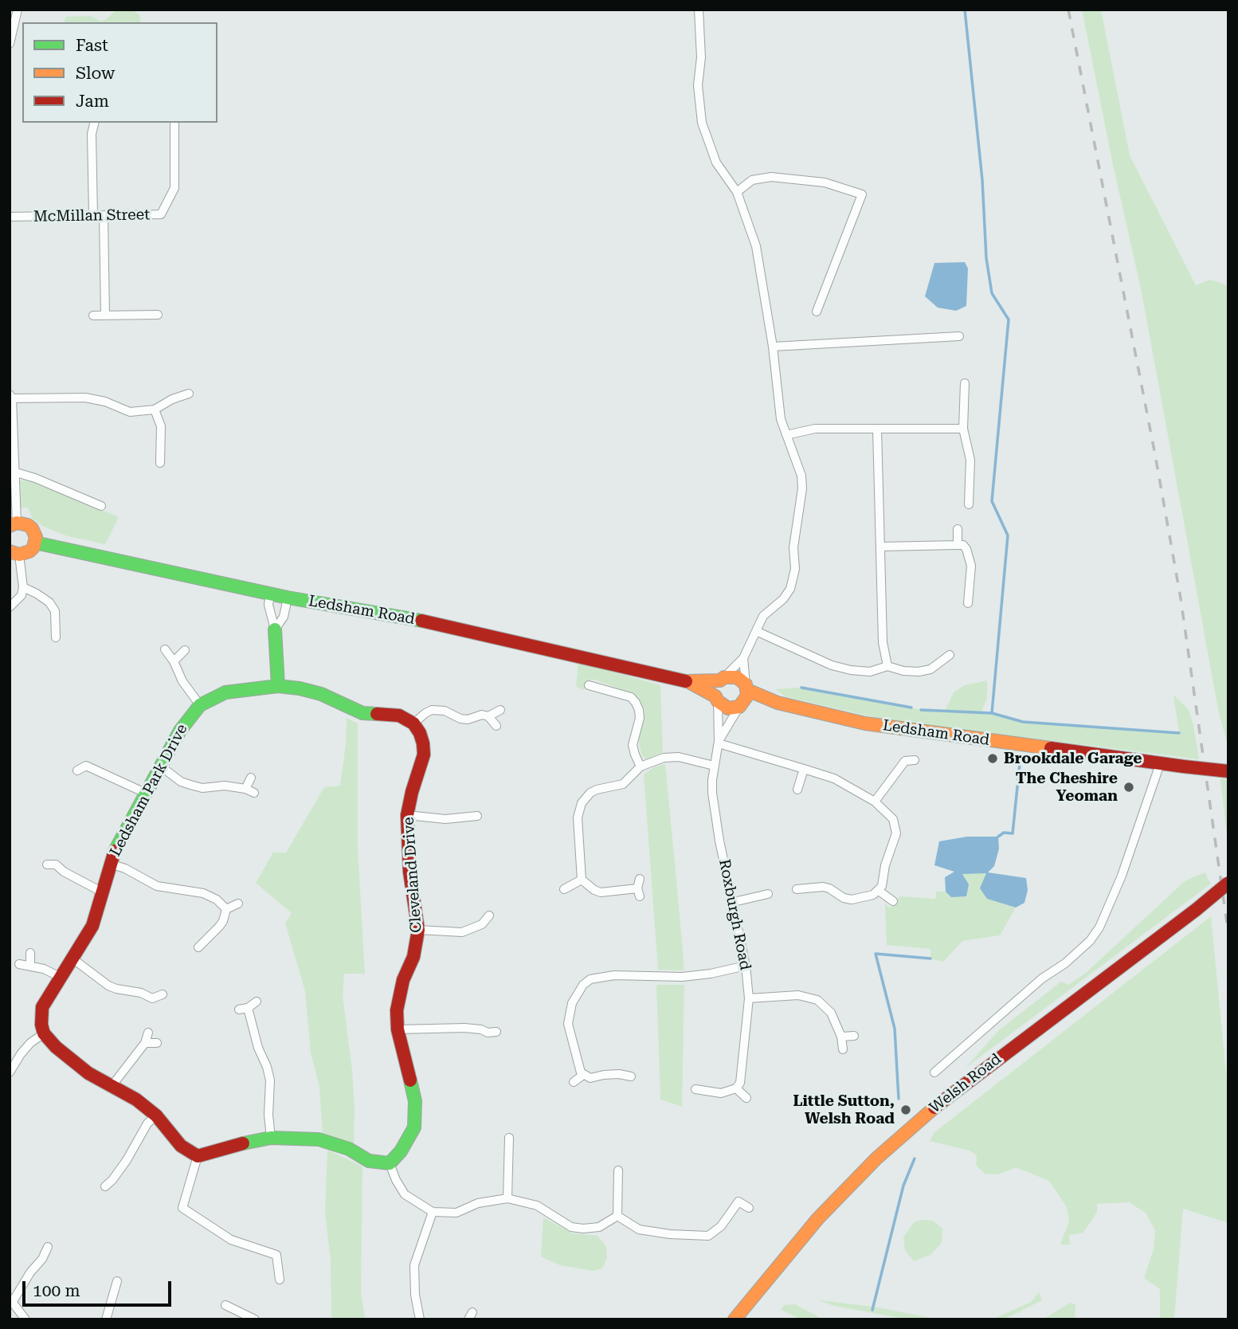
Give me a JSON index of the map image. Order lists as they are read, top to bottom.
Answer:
{
  "streets": {
    "main road": [
      "Ledsham Road",
      "Ledsham Park Drive",
      "Cleveland Drive",
      "Welsh Road"
    ],
    "street": ["McMillan Street", "Roxburgh Road"]
  },
  "crossings": [
    ["Ledsham Road", "Roxburgh Road"],
    ["Ledsham Road", "Welsh Road"]
  ],
  "places": ["Brookdale Garage", "The Cheshire Yeoman", "Little Sutton, Welsh Road"],
  "legend": ["Fast", "Slow", "Jam"],
  "scale_bar": "100 m"
}
